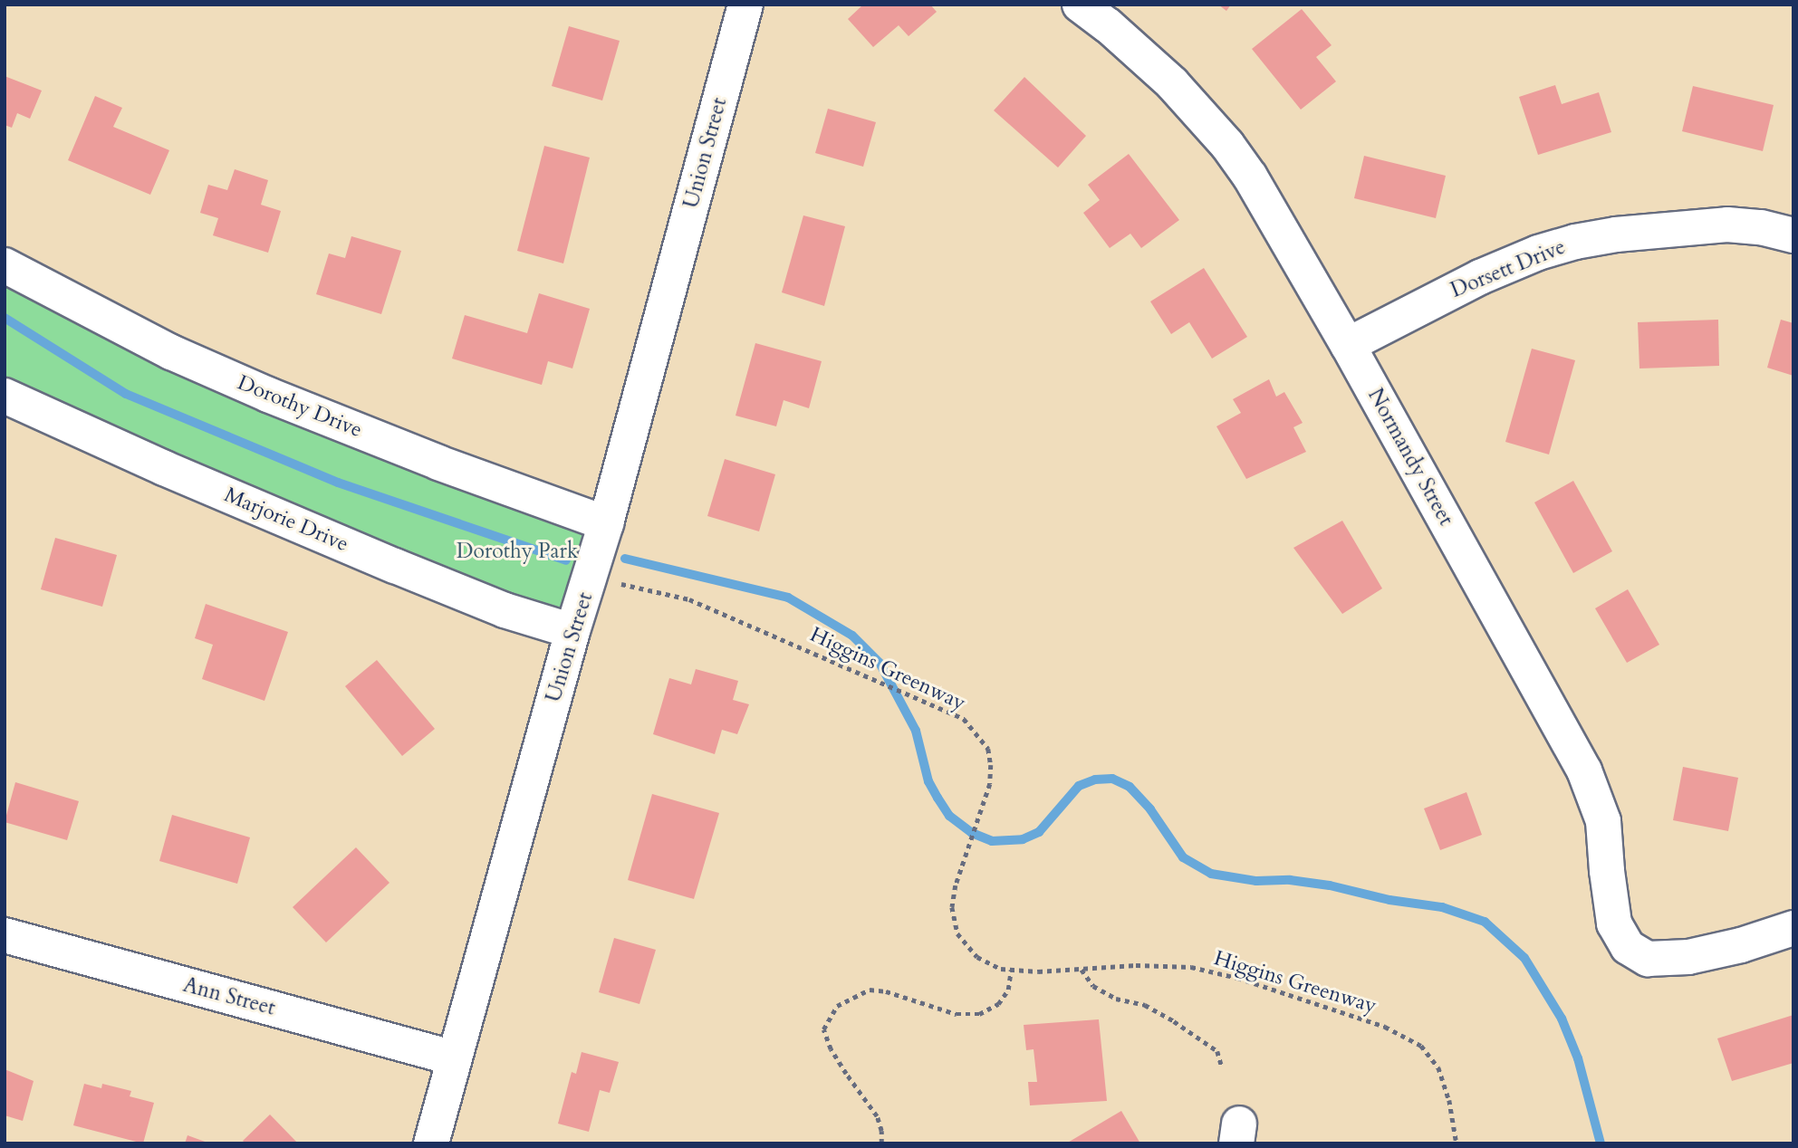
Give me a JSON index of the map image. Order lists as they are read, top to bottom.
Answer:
{
  "streets": {
    "street": [
      "Union Street",
      "Dorsett Drive",
      "Dorothy Drive",
      "Normandy Street",
      "Marjorie Drive",
      "Ann Street"
    ],
    "path": ["Higgins Greenway"]
  },
  "crossings": [
    ["Union Street", "Dorothy Drive"],
    ["Union Street", "Marjorie Drive"],
    ["Union Street", "Higgins Greenway"],
    ["Union Street", "Ann Street"],
    ["Dorsett Drive", "Normandy Street"]
  ],
  "parks": ["Dorothy Park"]
}
